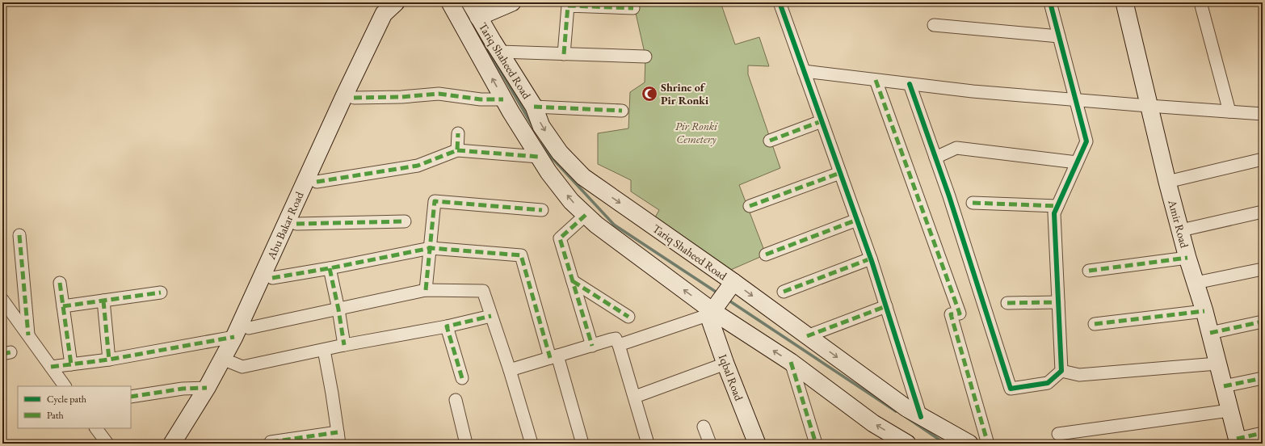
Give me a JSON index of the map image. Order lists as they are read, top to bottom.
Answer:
{
  "streets": {
    "main road": [
      "Tariq Shaheed Road",
      "Amir Road",
      "Abu Bakar Road",
      "Iqbal Road"
    ]
  },
  "crossings": [
    ["Tariq Shaheed Road", "Iqbal Road"]
  ],
  "parks": ["Pir Ronki Cemetery"],
  "places": {
    "mosque": ["Shrine of Pir Ronki"]
  },
  "legend": ["Cycle path", "Path"]
}
